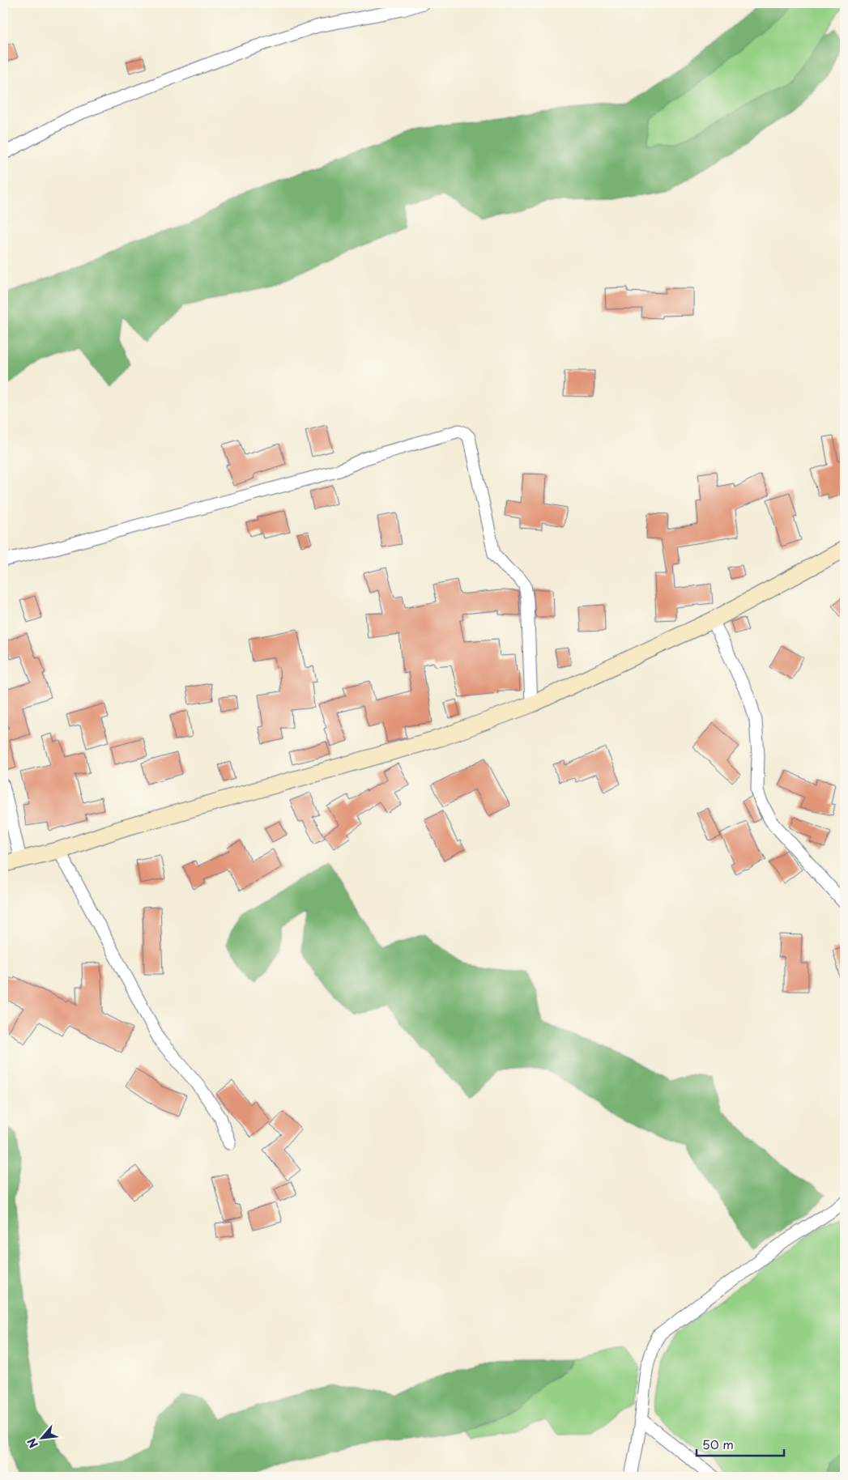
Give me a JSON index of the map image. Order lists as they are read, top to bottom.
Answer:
{
  "scale_bar": "50 m",
  "north": "bottom left"
}
